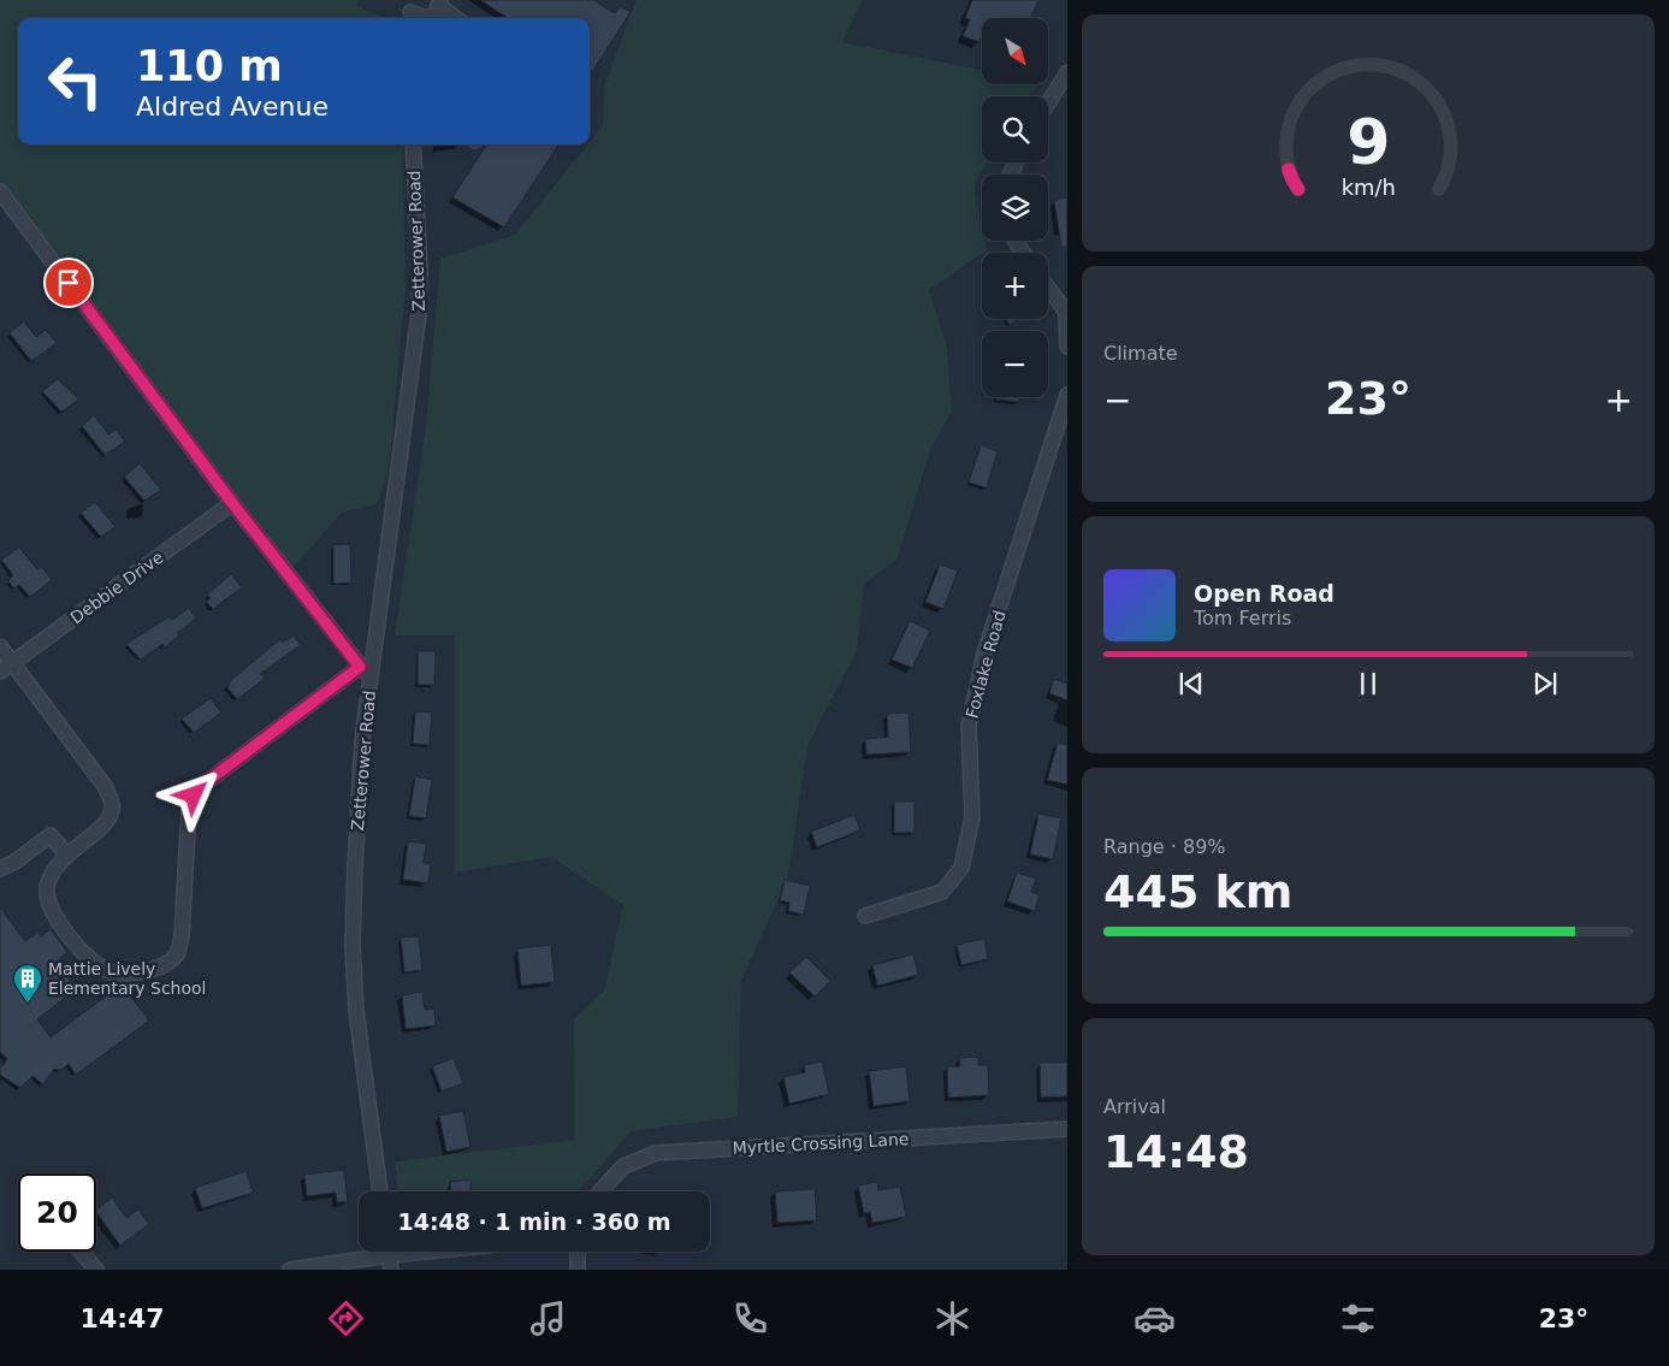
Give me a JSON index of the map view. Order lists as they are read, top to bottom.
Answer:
{
  "streets": {
    "street": [
      "Zetterower Road",
      "Debbie Drive",
      "Foxlake Road",
      "Myrtle Crossing Lane"
    ]
  },
  "places": {
    "building": ["Mattie Lively Elementary School"]
  },
  "north": "bottom right",
  "page": {
    "map_buttons": ["+", "−"],
    "turn": ["110 m", "Aldred Avenue"],
    "tile": [
      "Climate",
      ["Range · 89%", "445 km"],
      ["Arrival", "14:48"]
    ],
    "heat": ["−", "23°", "+"],
    "song": ["Open Road", "Tom Ferris"],
    "limit": "20",
    "trip": "14:48 · 1 min · 360 m",
    "tabs": ["14:47", "23°"],
    "gauge": ["9", "km/h"]
  }
}
